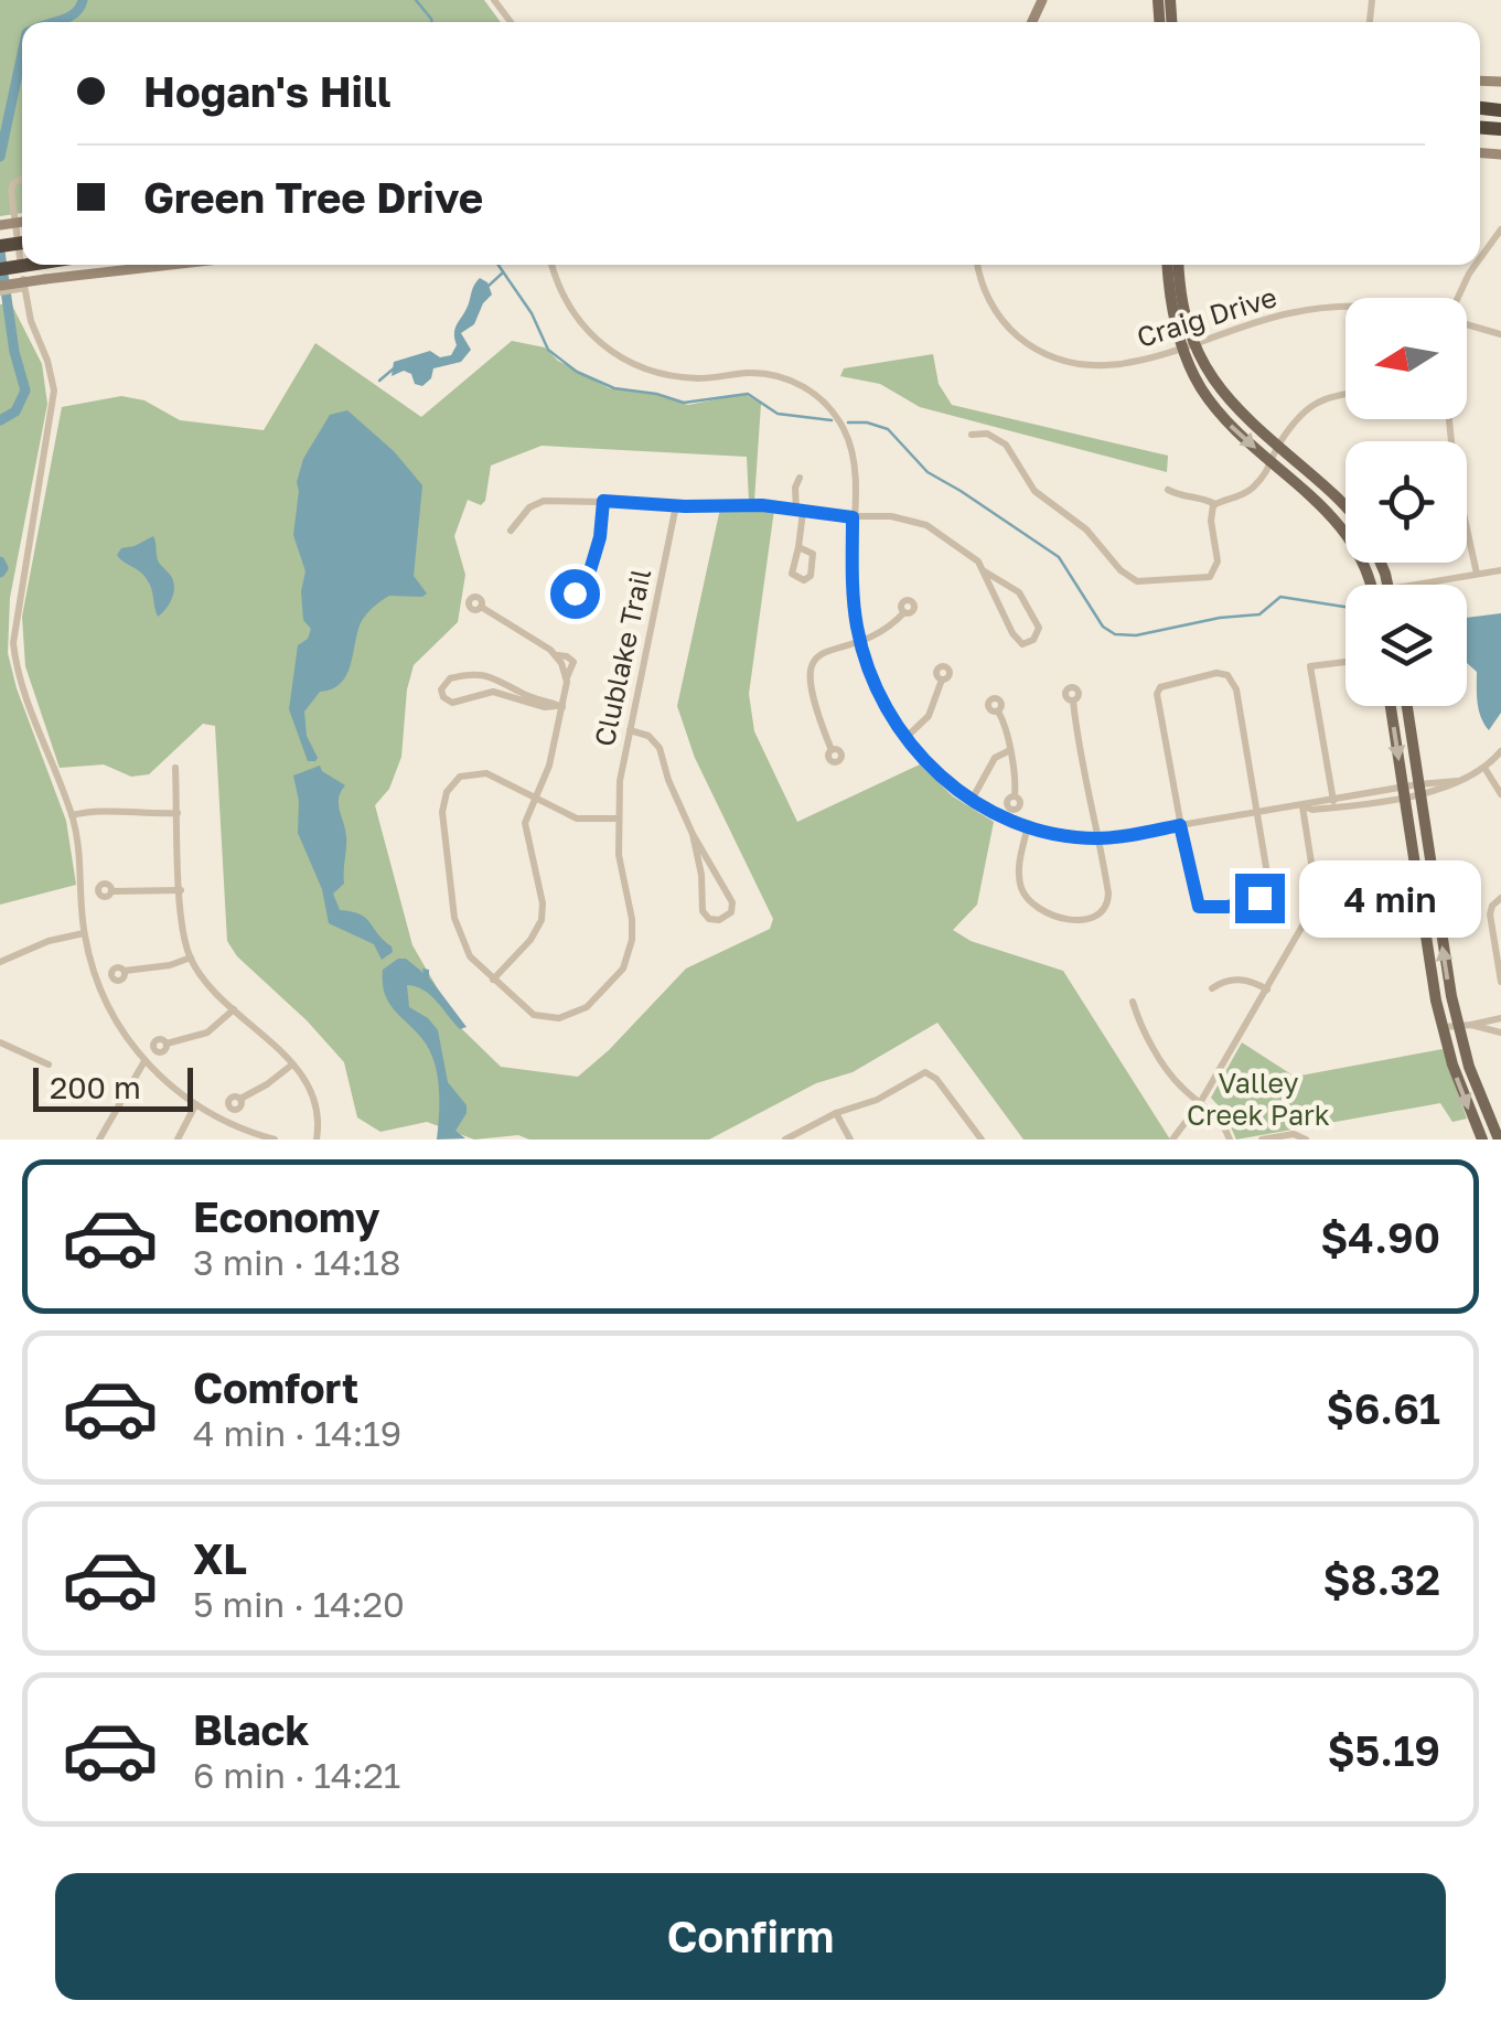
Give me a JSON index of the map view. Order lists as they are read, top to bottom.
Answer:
{
  "streets": {
    "street": ["Craig Drive", "Clublake Trail"]
  },
  "parks": ["Valley Creek Park"],
  "scale_bar": "200 m",
  "north": "left",
  "page": {
    "banner": ["Hogan's Hill", "Green Tree Drive"],
    "bubble": "4 min",
    "scale": "200 m",
    "list": [
      {
        "name": "Economy",
        "note": "3 min · 14:18",
        "value": "$4.90"
      },
      {
        "name": "Comfort",
        "note": "4 min · 14:19",
        "value": "$6.61"
      },
      {
        "name": "XL",
        "note": "5 min · 14:20",
        "value": "$8.32"
      },
      {
        "name": "Black",
        "note": "6 min · 14:21",
        "value": "$5.19"
      }
    ],
    "buttons": "Confirm"
  }
}
